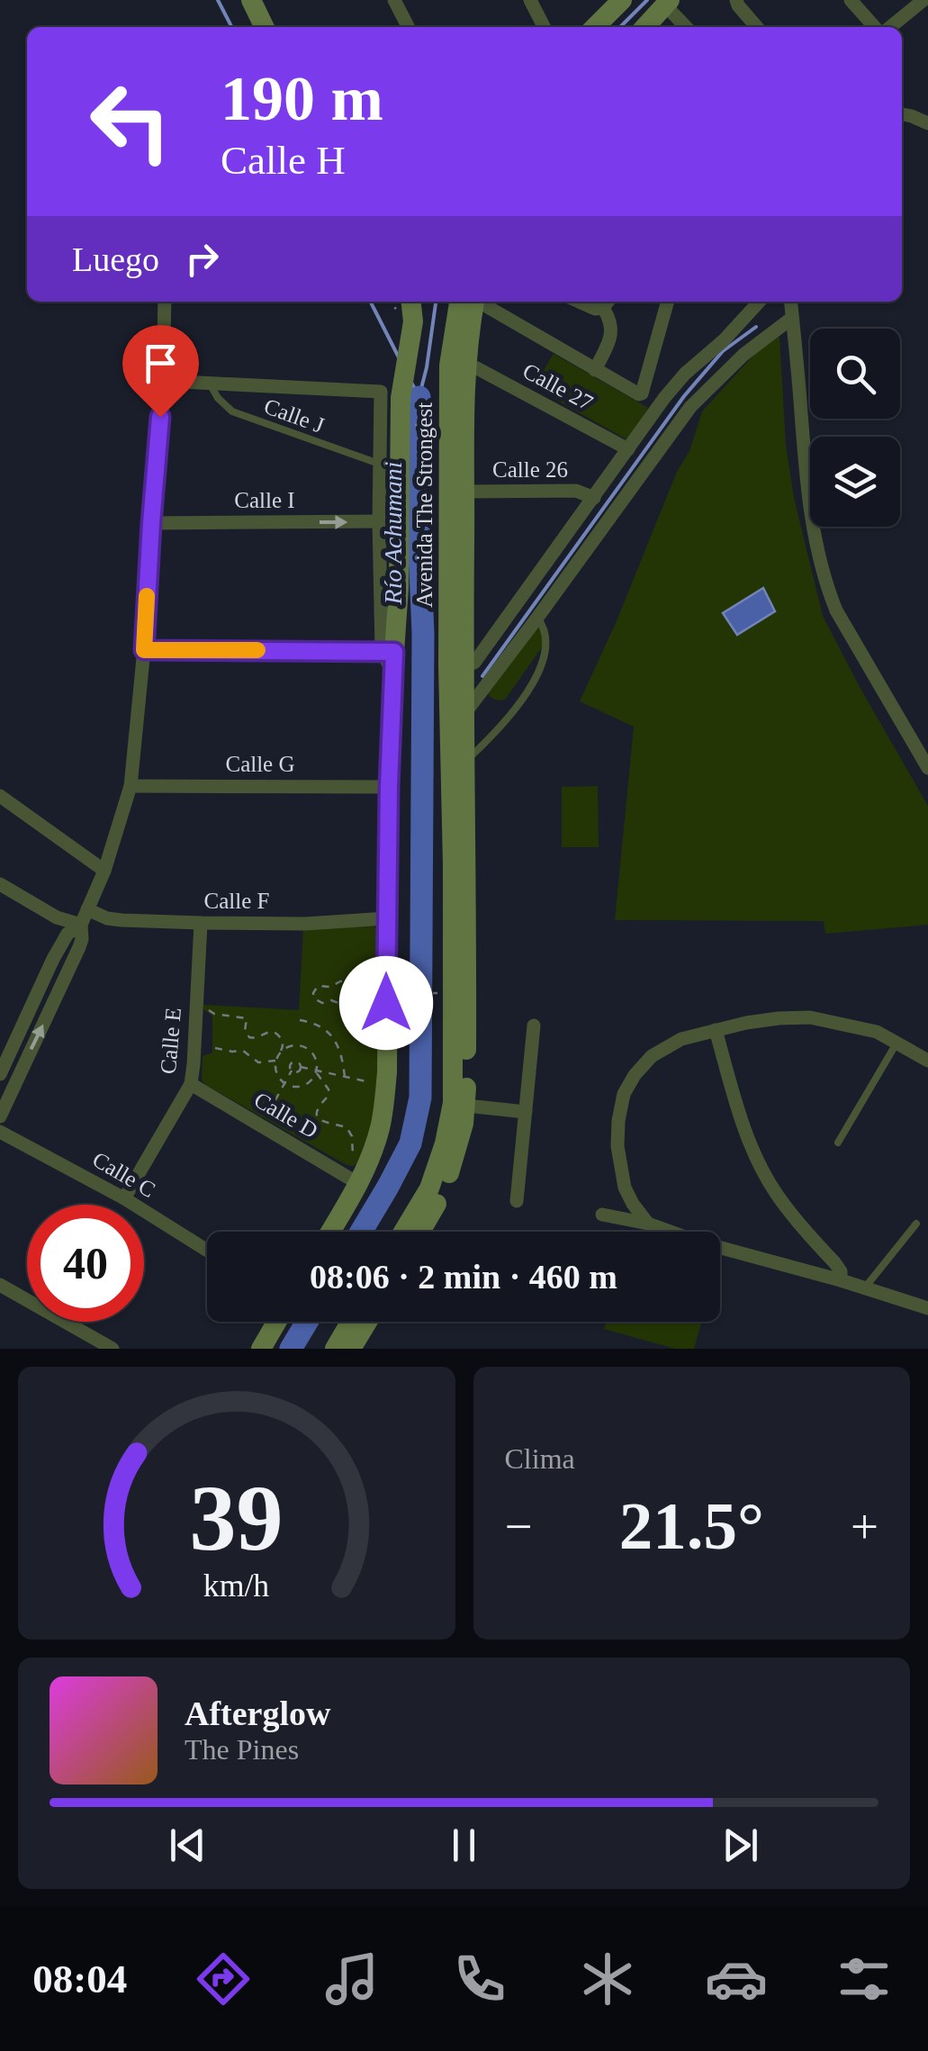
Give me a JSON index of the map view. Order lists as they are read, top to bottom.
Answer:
{
  "streets": {
    "main road": ["Avenida The Strongest"],
    "street": [
      "Calle 27",
      "Calle 26",
      "Calle I",
      "Calle G",
      "Calle F",
      "Calle E",
      "Calle D",
      "Calle C"
    ],
    "lane": ["Calle J"]
  },
  "crossings": [
    ["Calle 27", "Avenida The Strongest"],
    ["Calle 26", "Avenida The Strongest"],
    ["Calle F", "Calle E"],
    ["Calle E", "Calle D"],
    ["Calle E", "Calle C"]
  ],
  "one_way": ["Calle I"],
  "water": ["Río Achumani"],
  "page": {
    "turn": ["190 m", "Calle H"],
    "then": "Luego",
    "limit": "40",
    "trip": "08:06 · 2 min · 460 m",
    "tile": "Clima",
    "heat": ["−", "21.5°", "+"],
    "song": ["Afterglow", "The Pines"],
    "tabs": "08:04",
    "gauge": ["39", "km/h"]
  }
}
